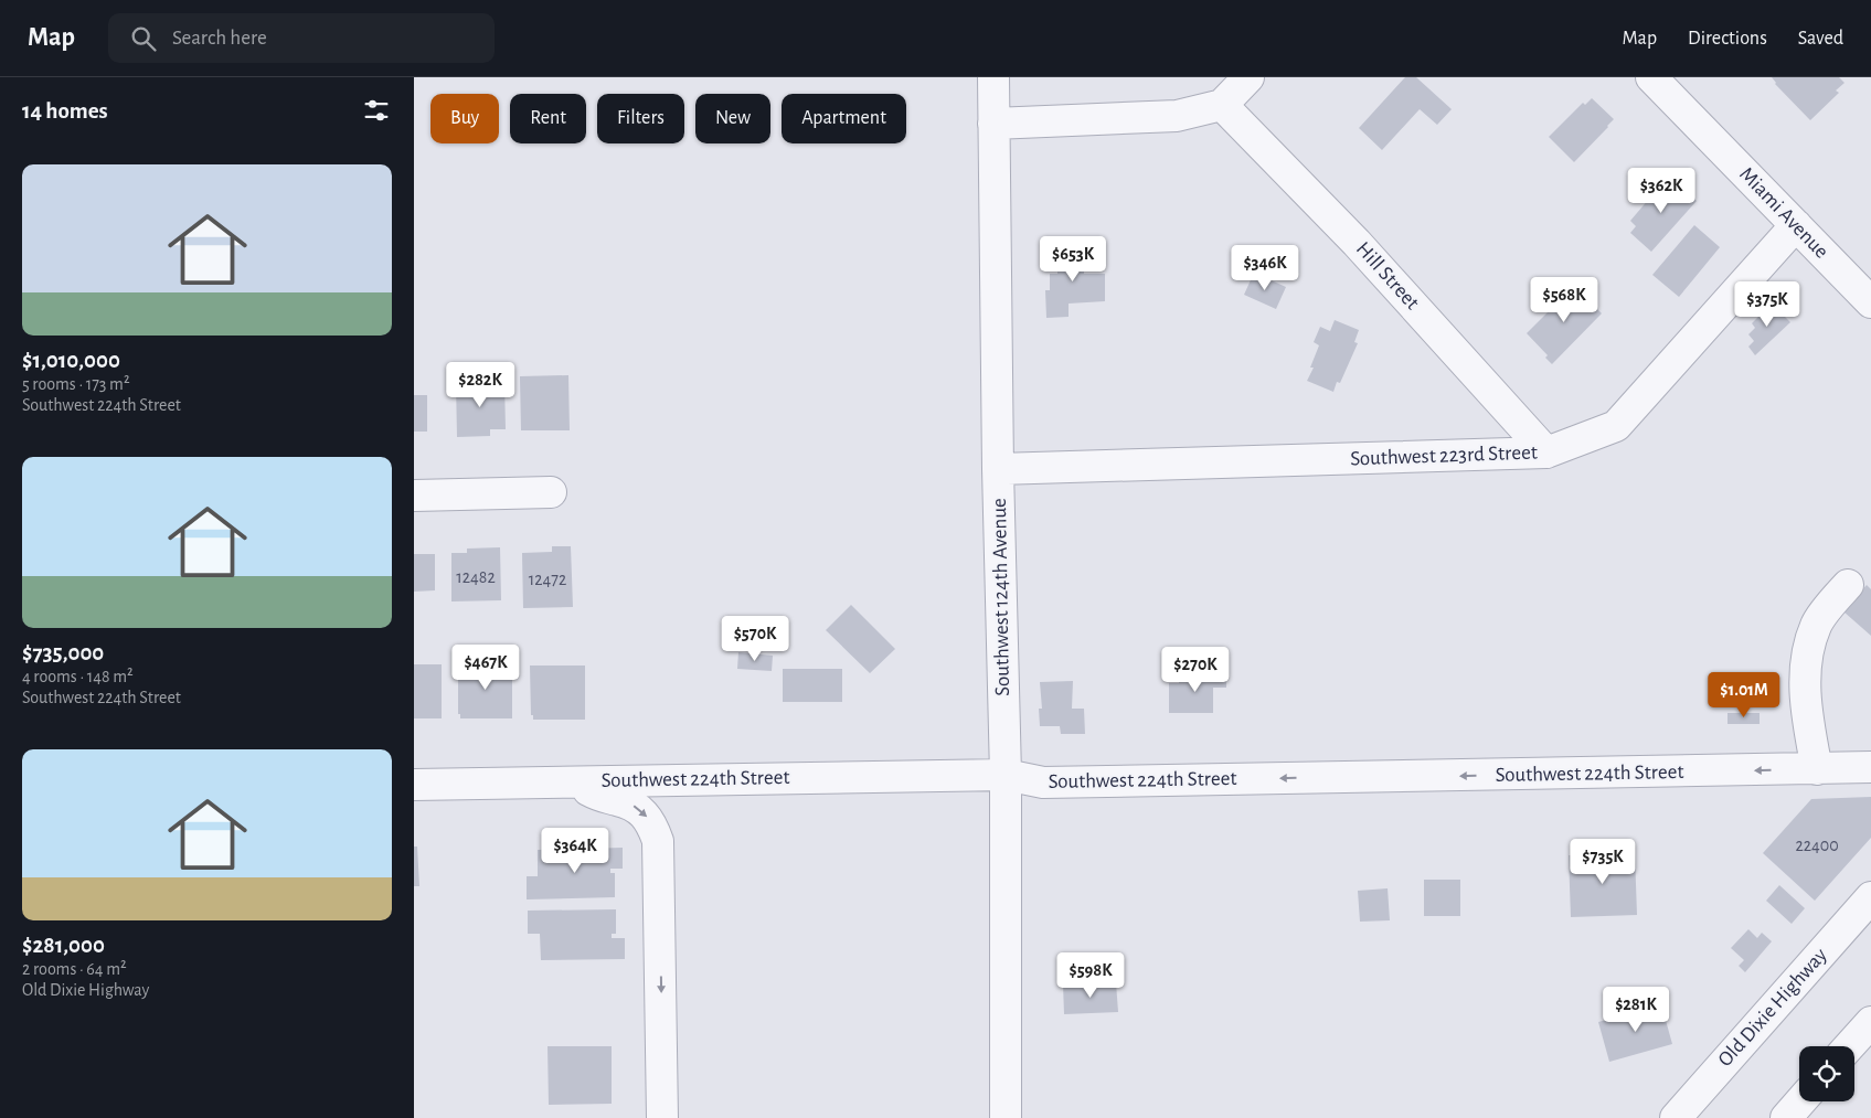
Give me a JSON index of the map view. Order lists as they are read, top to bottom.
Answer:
{
  "streets": {
    "street": [
      "Miami Avenue",
      "Hill Street",
      "Southwest 223rd Street",
      "Southwest 124th Avenue",
      "Southwest 224th Street",
      "Old Dixie Highway"
    ]
  },
  "crossings": [
    ["Miami Avenue", "Southwest 223rd Street"],
    ["Hill Street", "Southwest 223rd Street"],
    ["Southwest 223rd Street", "Southwest 124th Avenue"],
    ["Southwest 124th Avenue", "Southwest 224th Street"]
  ],
  "one_way": ["Southwest 224th Street"],
  "house_numbers": ["12482", "12472", "22400"],
  "page": {
    "header": "Map",
    "search": "Search here",
    "nav": ["Map", "Directions", "Saved"],
    "heading": "14 homes",
    "chip": [
      "Buy",
      "Rent",
      "Filters",
      "New",
      "Apartment"
    ],
    "list": [
      {
        "name": "$1,010,000",
        "note": "5 rooms · 173 m² · Southwest 224th Street"
      },
      {
        "name": "$735,000",
        "note": "4 rooms · 148 m² · Southwest 224th Street"
      },
      {
        "name": "$281,000",
        "note": "2 rooms · 64 m² · Old Dixie Highway"
      }
    ],
    "price": [
      "$362K",
      "$653K",
      "$346K",
      "$568K",
      "$375K",
      "$282K",
      "$570K",
      "$467K",
      "$270K",
      "$1.01M",
      "$364K",
      "$735K",
      "$598K",
      "$281K"
    ]
  }
}
